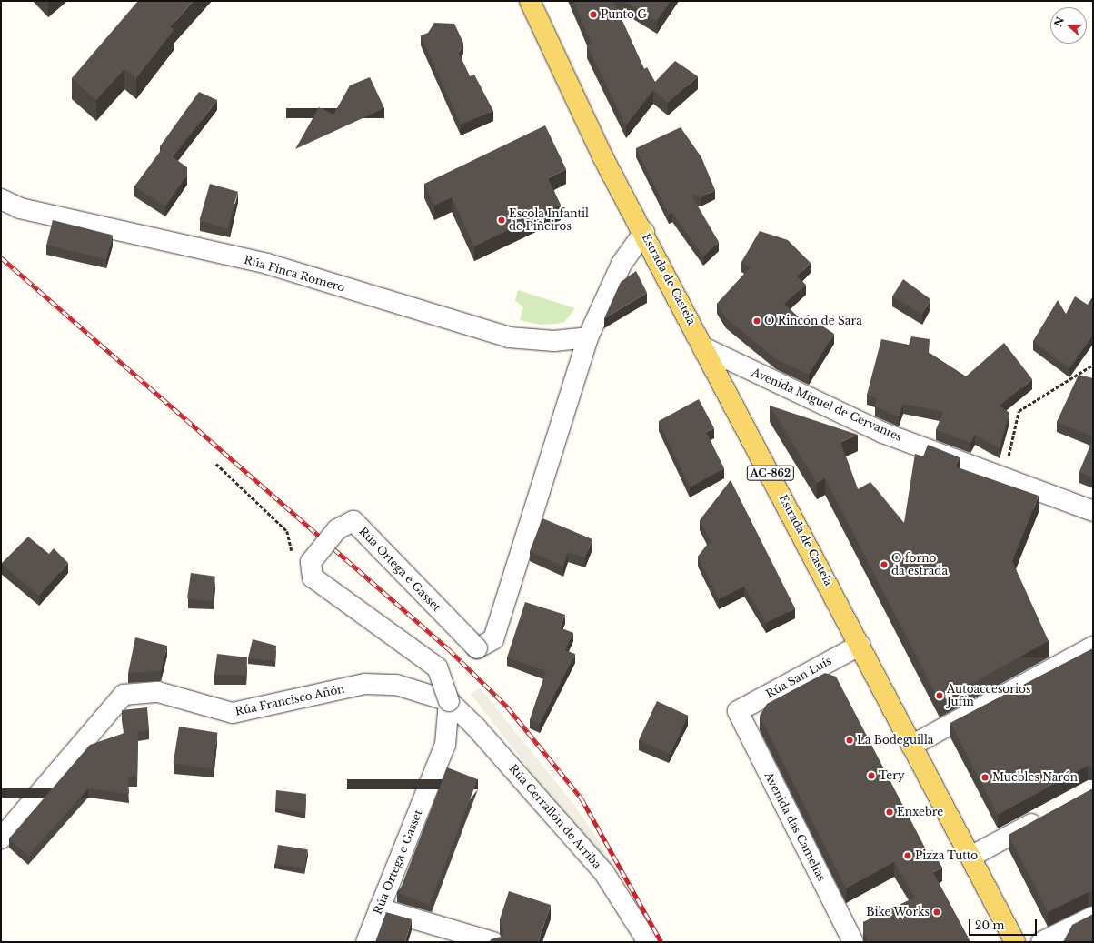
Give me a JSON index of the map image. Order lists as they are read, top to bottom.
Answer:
{
  "streets": {
    "main road": ["Estrada de Castela", "AC-862"],
    "street": [
      "Rúa Finca Romero",
      "Avenida Miguel de Cervantes",
      "Rúa Ortega e Gasset",
      "Rúa San Luís",
      "Rúa Francisco Añón",
      "Rúa Cerrallón de Arriba",
      "Avenida das Camelias"
    ]
  },
  "crossings": [
    ["Rúa Finca Romero", "Rúa Ortega e Gasset"],
    ["Estrada de Castela", "Avenida Miguel de Cervantes"],
    ["Estrada de Castela", "Rúa Ortega e Gasset"],
    ["Estrada de Castela", "Rúa San Luís"],
    ["Rúa Ortega e Gasset", "Rúa Francisco Añón"],
    ["Rúa Ortega e Gasset", "Rúa Cerrallón de Arriba"],
    ["Rúa San Luís", "Avenida das Camelias"],
    ["Rúa Francisco Añón", "Rúa Cerrallón de Arriba"]
  ],
  "places": [
    "Punto G",
    "Escola Infantil de Piñeiros",
    "O Rincón de Sara",
    "O forno da estrada",
    "Autoaccesorios Jufín",
    "La Bodeguilla",
    "Tery",
    "Muebles Narón",
    "Enxebre",
    "Pizza Tutto",
    "Bike Works"
  ],
  "scale_bar": "20 m",
  "north": "left"
}
